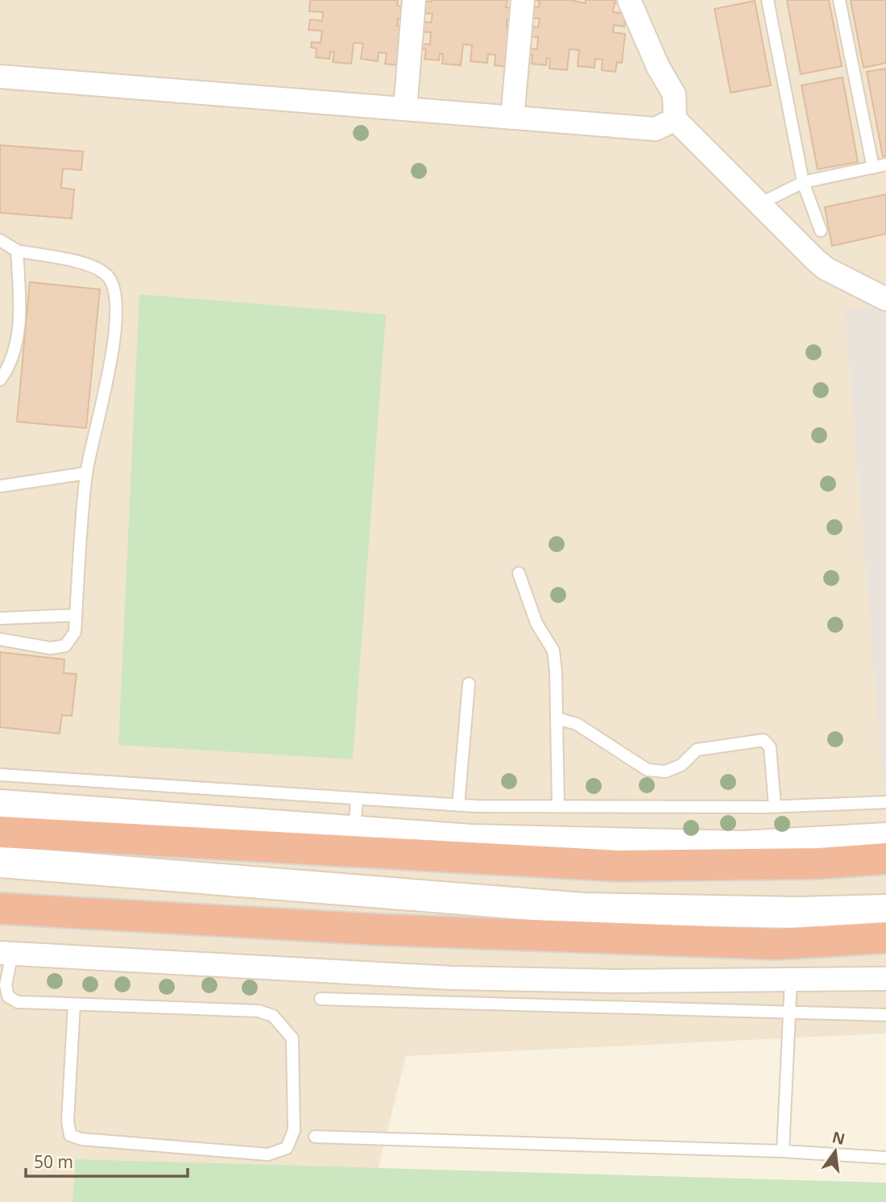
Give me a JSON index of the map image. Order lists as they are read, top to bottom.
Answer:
{
  "scale_bar": "50 m",
  "north": "top"
}
